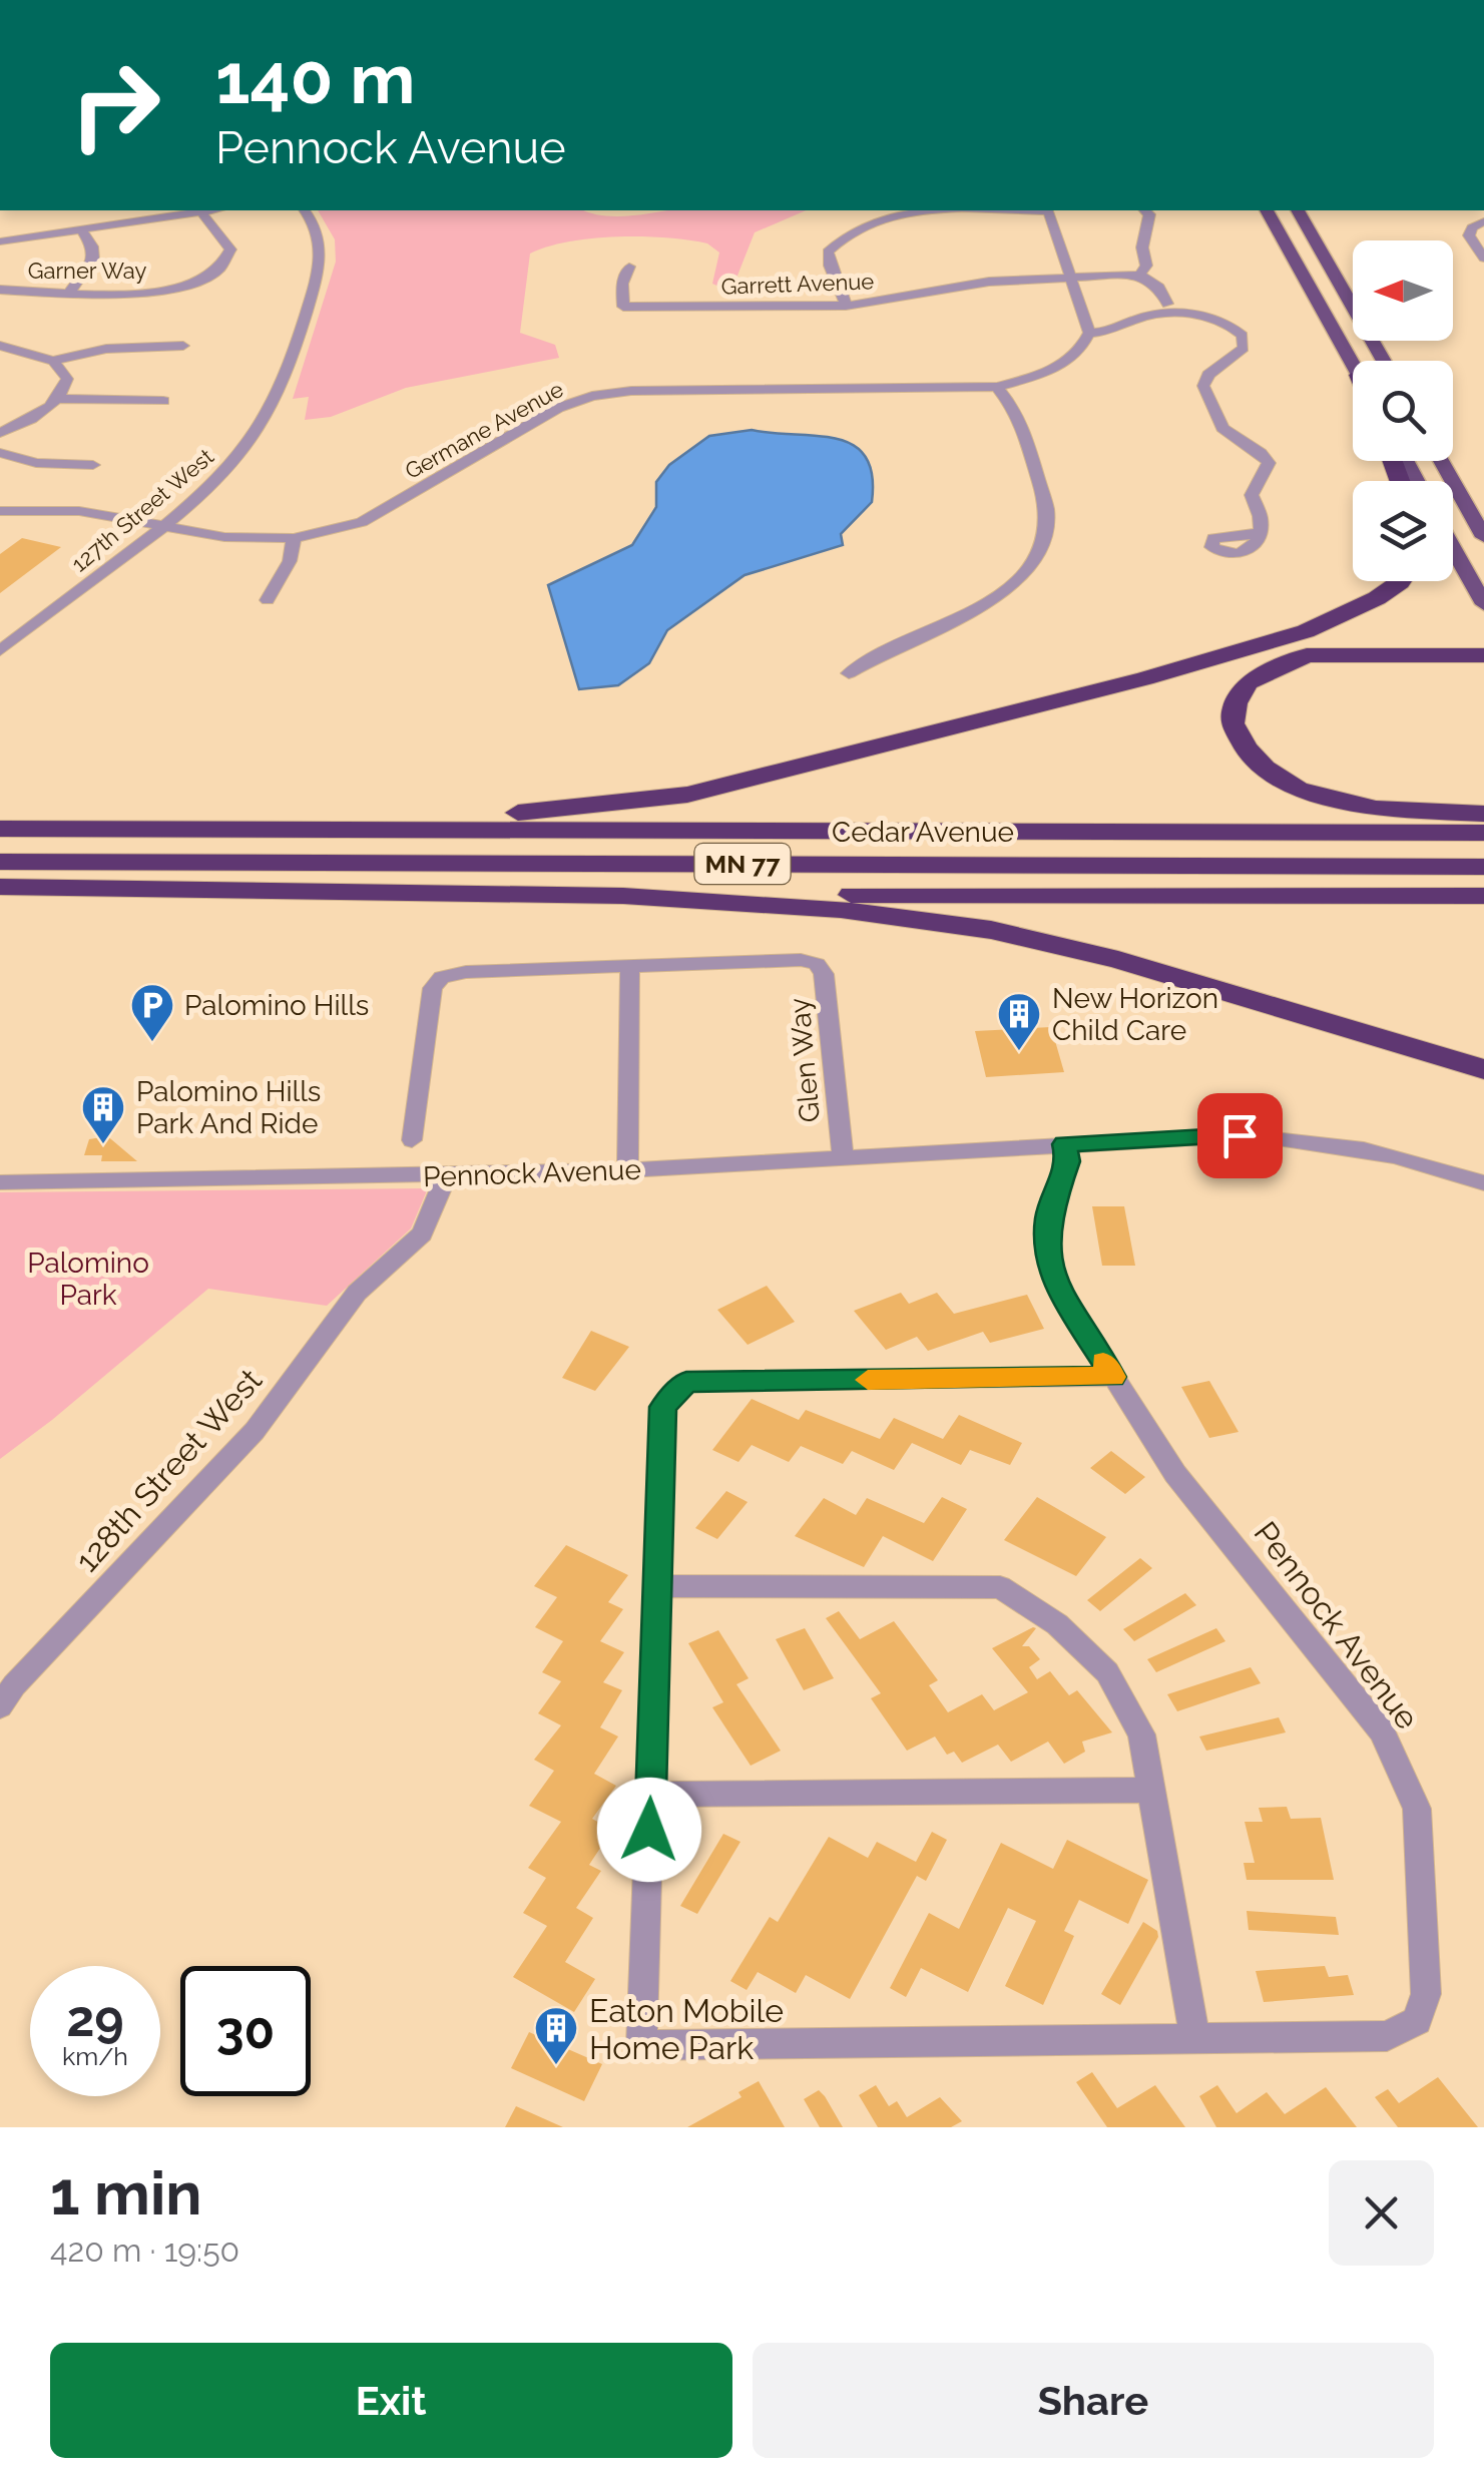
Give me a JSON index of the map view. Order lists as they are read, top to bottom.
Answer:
{
  "streets": {
    "highway": ["Cedar Avenue", "MN 77"],
    "street": [
      "Garner Way",
      "Garrett Avenue",
      "Germane Avenue",
      "127th Street West",
      "Glen Way",
      "Pennock Avenue",
      "128th Street West"
    ]
  },
  "crossings": [
    ["Germane Avenue", "127th Street West"],
    ["Glen Way", "Pennock Avenue"],
    ["Pennock Avenue", "128th Street West"]
  ],
  "parks": ["Palomino Park"],
  "places": {
    "parking": ["Palomino Hills"],
    "building": ["New Horizon Child Care", "Palomino Hills Park And Ride", "Eaton Mobile Home Park"]
  },
  "north": "left",
  "page": {
    "turn": ["140 m", "Pennock Avenue"],
    "speed": "29 km/h",
    "limit": "30",
    "heading": ["1 min", "420 m · 19:50"],
    "buttons": ["Exit", "Share"]
  }
}
